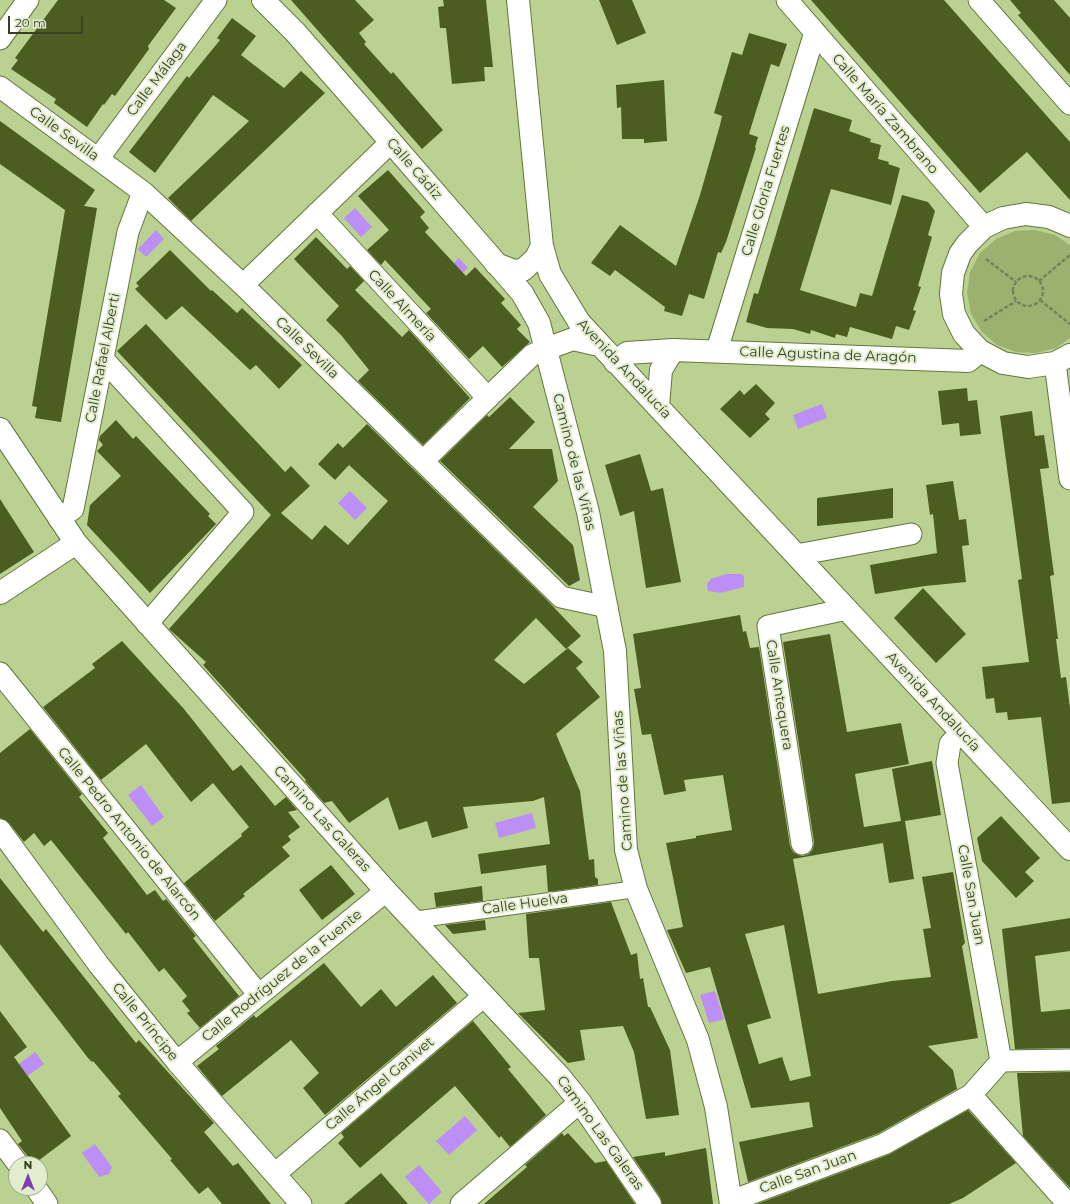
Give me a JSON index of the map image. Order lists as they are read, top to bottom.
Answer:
{
  "streets": {
    "street": [
      "Calle Málaga",
      "Calle María Zambrano",
      "Calle Sevilla",
      "Calle Cádiz",
      "Calle Gloria Fuertes",
      "Calle Almería",
      "Calle Agustina de Aragón",
      "Calle Rafael Alberti",
      "Avenida Andalucía",
      "Camino de las Viñas",
      "Calle Antequera",
      "Camino Las Galeras",
      "Calle Pedro Antonio de Alarcón",
      "Calle San Juan",
      "Calle Huelva",
      "Calle Rodríguez de la Fuente",
      "Calle Príncipe",
      "Calle Ángel Ganivet"
    ]
  },
  "crossings": [
    ["Calle Málaga", "Calle Sevilla"],
    ["Calle María Zambrano", "Calle Gloria Fuertes"],
    ["Calle Sevilla", "Calle Rafael Alberti"],
    ["Calle Sevilla", "Camino de las Viñas"],
    ["Calle Cádiz", "Camino de las Viñas"],
    ["Calle Gloria Fuertes", "Calle Agustina de Aragón"],
    ["Calle Agustina de Aragón", "Avenida Andalucía"],
    ["Calle Rafael Alberti", "Camino Las Galeras"],
    ["Avenida Andalucía", "Calle Antequera"],
    ["Avenida Andalucía", "Calle San Juan"],
    ["Camino de las Viñas", "Calle San Juan"],
    ["Camino de las Viñas", "Calle Huelva"],
    ["Camino Las Galeras", "Calle Huelva"],
    ["Camino Las Galeras", "Calle Rodríguez de la Fuente"],
    ["Camino Las Galeras", "Calle Ángel Ganivet"],
    ["Calle Pedro Antonio de Alarcón", "Calle Rodríguez de la Fuente"],
    ["Calle Rodríguez de la Fuente", "Calle Príncipe"],
    ["Calle Príncipe", "Calle Ángel Ganivet"]
  ],
  "scale_bar": "20 m",
  "north": "top"
}
